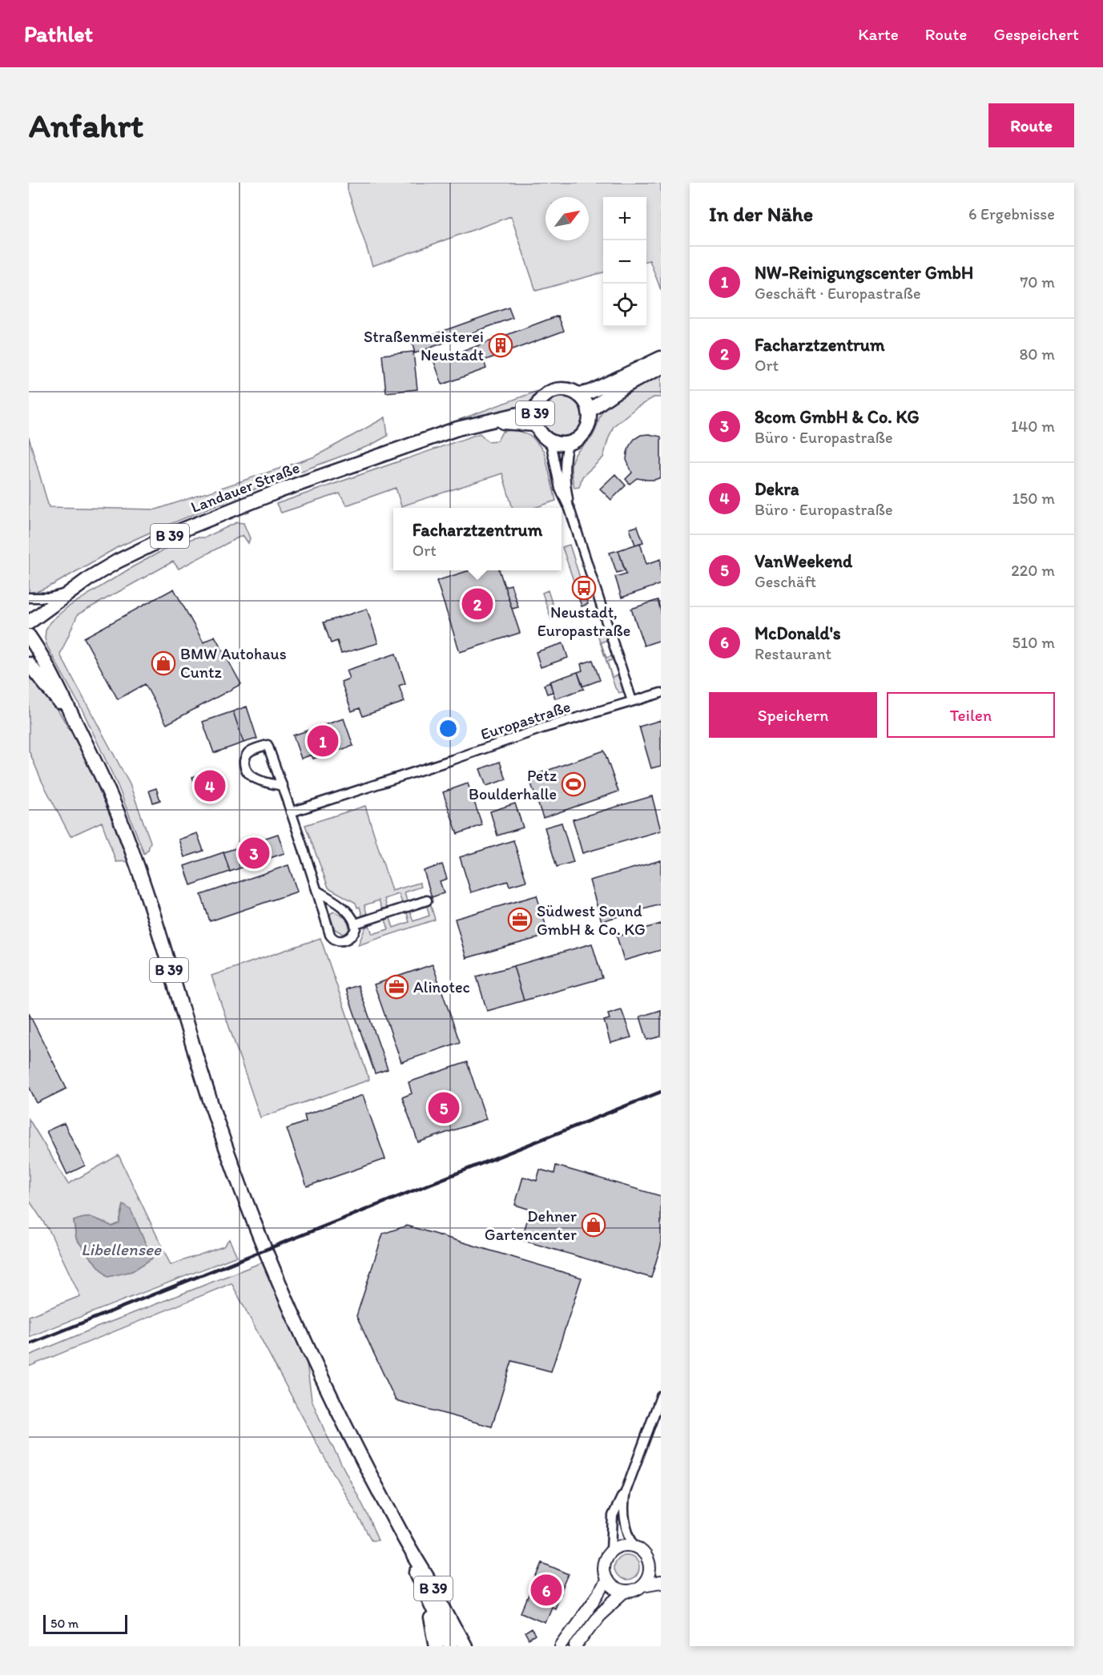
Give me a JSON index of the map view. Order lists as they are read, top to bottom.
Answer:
{
  "streets": {
    "main road": ["B 39", "Landauer Straße"],
    "street": ["Europastraße"]
  },
  "crossings": [
    ["B 39", "Landauer Straße"]
  ],
  "water": ["Libellensee"],
  "places": {
    "building": ["Straßenmeisterei Neustadt"],
    "bus stop": ["Neustadt, Europastraße"],
    "shop": ["BMW Autohaus Cuntz", "Dehner Gartencenter"],
    "sports": ["Petz Boulderhalle"],
    "office": ["Südwest Sound GmbH & Co. KG", "Alinotec"]
  },
  "scale_bar": "50 m",
  "north": "top right",
  "page": {
    "header": "Pathlet",
    "nav": ["Karte", "Route", "Gespeichert"],
    "buttons": [
      "Route",
      ["Speichern", "Teilen"]
    ],
    "title": "Anfahrt",
    "heading": ["In der Nähe", "6 Ergebnisse"],
    "map_buttons": ["+", "−"],
    "list": [
      {
        "mark": "1",
        "name": "NW-Reinigungscenter GmbH",
        "note": "Geschäft · Europastraße",
        "value": "70 m"
      },
      {
        "mark": "2",
        "name": "Facharztzentrum",
        "note": "Ort",
        "value": "80 m"
      },
      {
        "mark": "3",
        "name": "8com GmbH & Co. KG",
        "note": "Büro · Europastraße",
        "value": "140 m"
      },
      {
        "mark": "4",
        "name": "Dekra",
        "note": "Büro · Europastraße",
        "value": "150 m"
      },
      {
        "mark": "5",
        "name": "VanWeekend",
        "note": "Geschäft",
        "value": "220 m"
      },
      {
        "mark": "6",
        "name": "McDonald's",
        "note": "Restaurant",
        "value": "510 m"
      }
    ],
    "popup": ["Facharztzentrum", "Ort"],
    "pins": [
      "2",
      "1",
      "4",
      "3",
      "5",
      "6"
    ],
    "scale": "50 m"
  }
}
